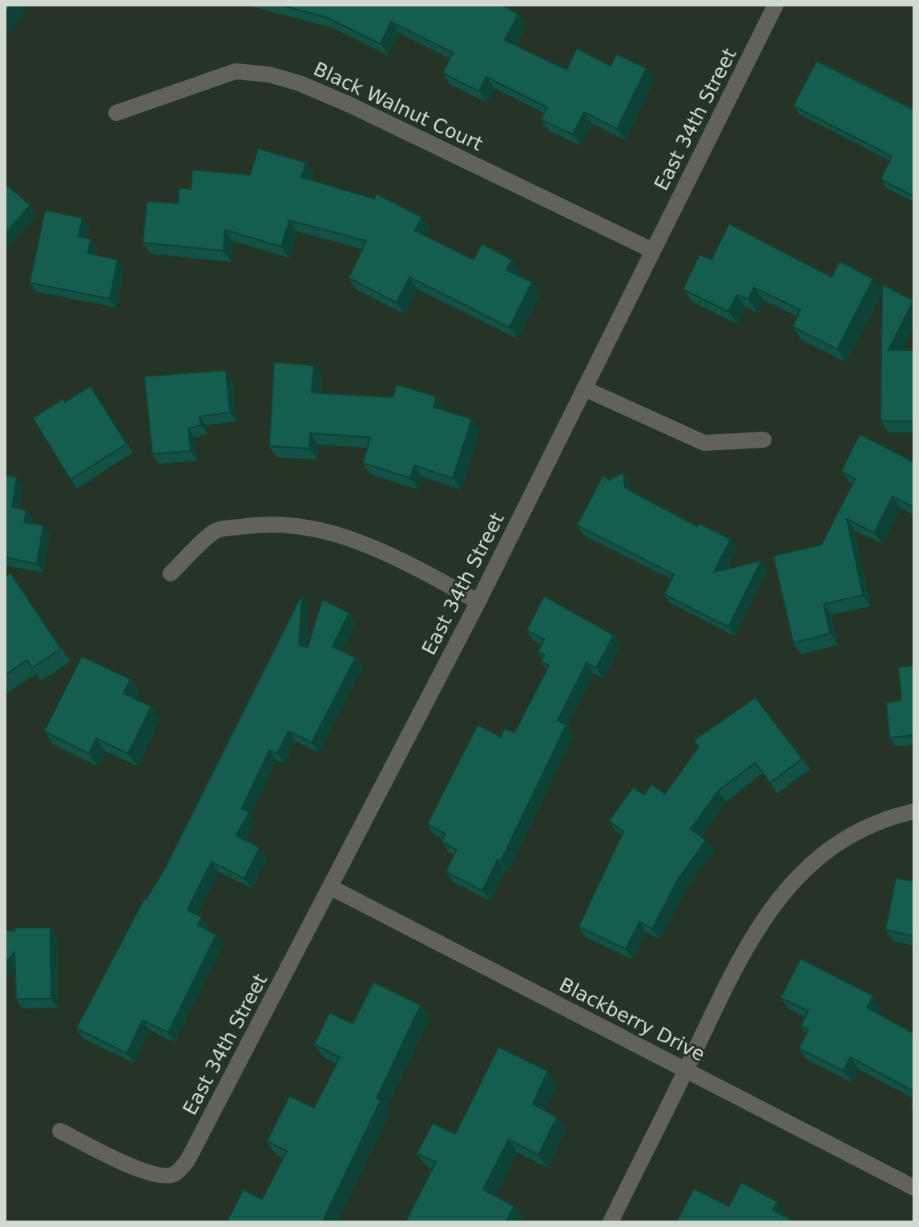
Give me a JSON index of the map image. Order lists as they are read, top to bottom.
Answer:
{
  "streets": {
    "street": ["Black Walnut Court", "East 34th Street", "Blackberry Drive"]
  },
  "crossings": [
    ["Black Walnut Court", "East 34th Street"],
    ["East 34th Street", "Blackberry Drive"]
  ]
}
